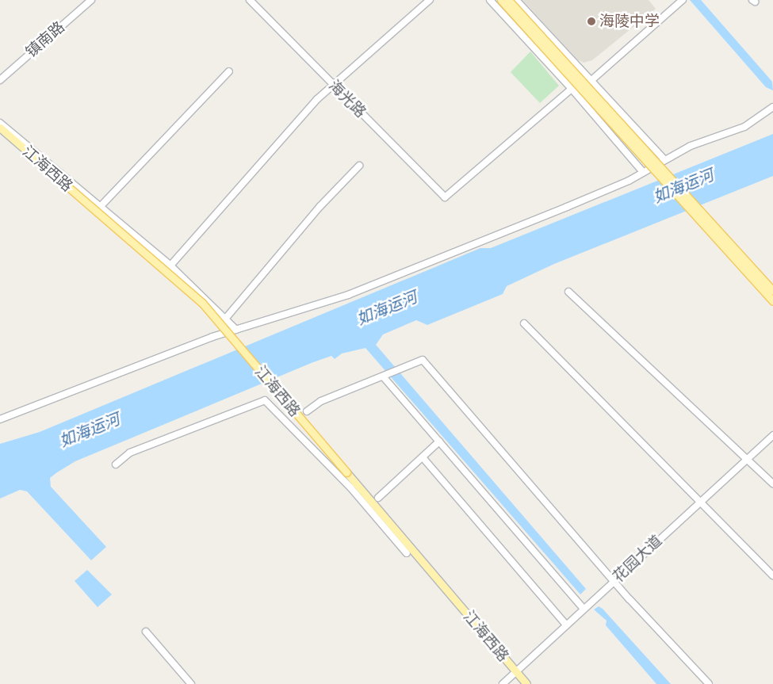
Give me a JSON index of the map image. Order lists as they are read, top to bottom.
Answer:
{
  "streets": {
    "main road": ["江海西路"],
    "street": ["镇南路", "海光路", "花园大道"]
  },
  "crossings": [
    ["江海西路", "花园大道"]
  ],
  "water": ["如海运河"],
  "places": ["海陵中学"]
}
